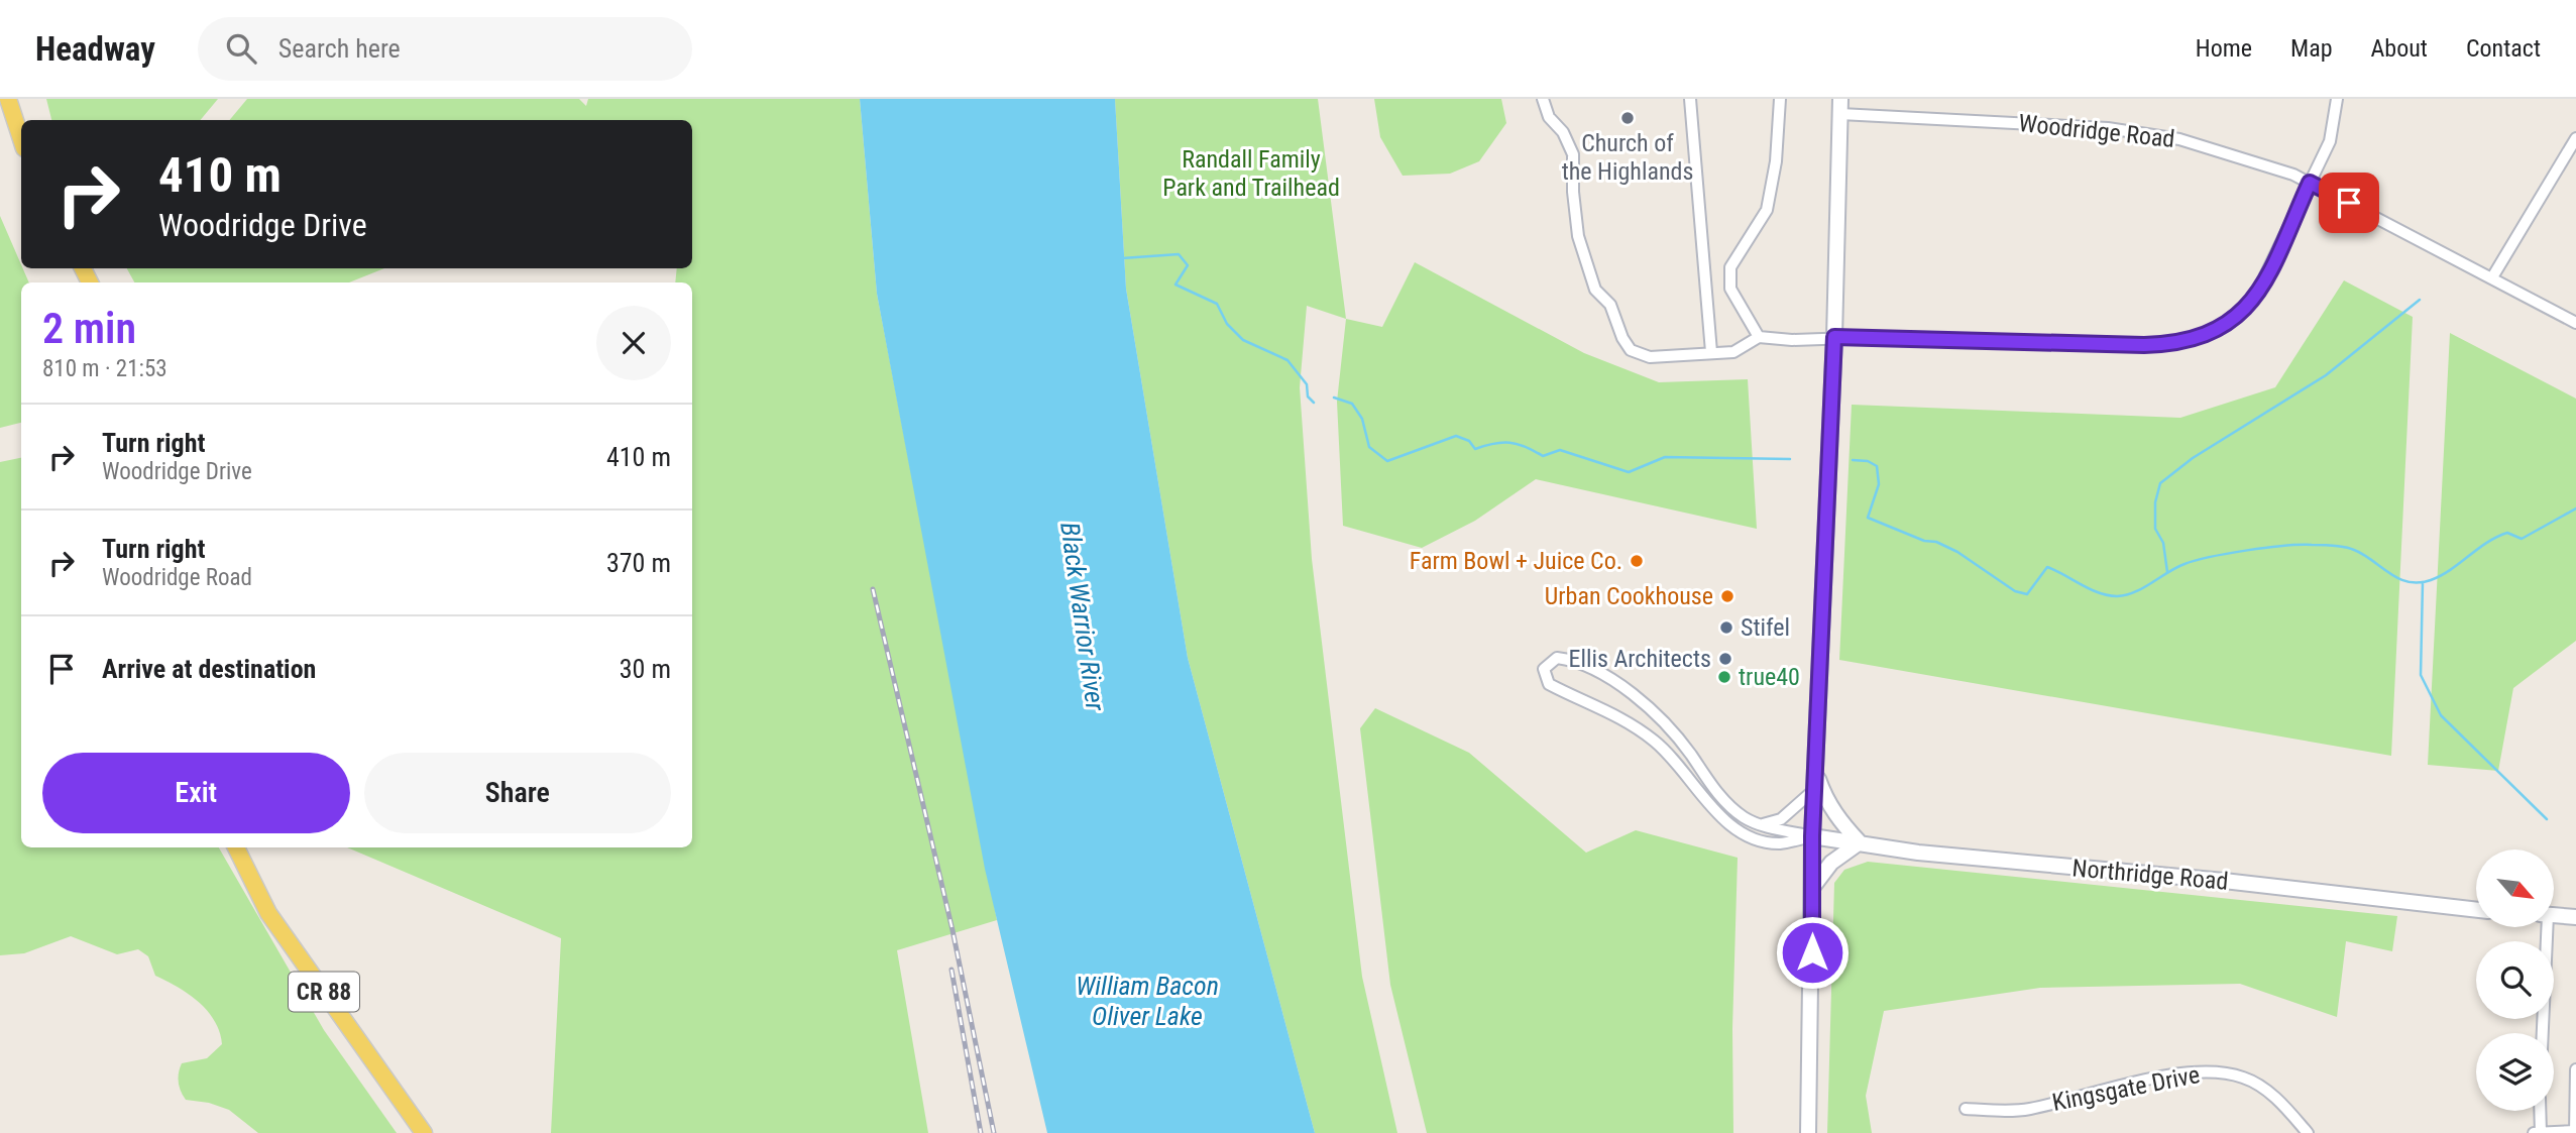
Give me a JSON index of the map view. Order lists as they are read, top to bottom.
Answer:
{
  "streets": {
    "main road": ["Northridge Road", "CR 88"],
    "street": ["Woodridge Road", "Kingsgate Drive"]
  },
  "water": ["Black Warrior River", "William Bacon Oliver Lake"],
  "parks": ["Randall Family Park and Trailhead"],
  "places": [
    "Church of the Highlands",
    "Farm Bowl + Juice Co.",
    "Urban Cookhouse",
    "Stifel",
    "Ellis Architects",
    "true40"
  ],
  "north": "bottom right",
  "page": {
    "header": "Headway",
    "search": "Search here",
    "nav": [
      "Home",
      "Map",
      "About",
      "Contact"
    ],
    "turn": ["410 m", "Woodridge Drive"],
    "heading": ["2 min", "810 m · 21:53"],
    "list": [
      {
        "name": "Turn right",
        "note": "Woodridge Drive",
        "value": "410 m"
      },
      {
        "name": "Turn right",
        "note": "Woodridge Road",
        "value": "370 m"
      },
      {
        "name": "Arrive at destination",
        "value": "30 m"
      }
    ],
    "buttons": ["Exit", "Share"]
  }
}
